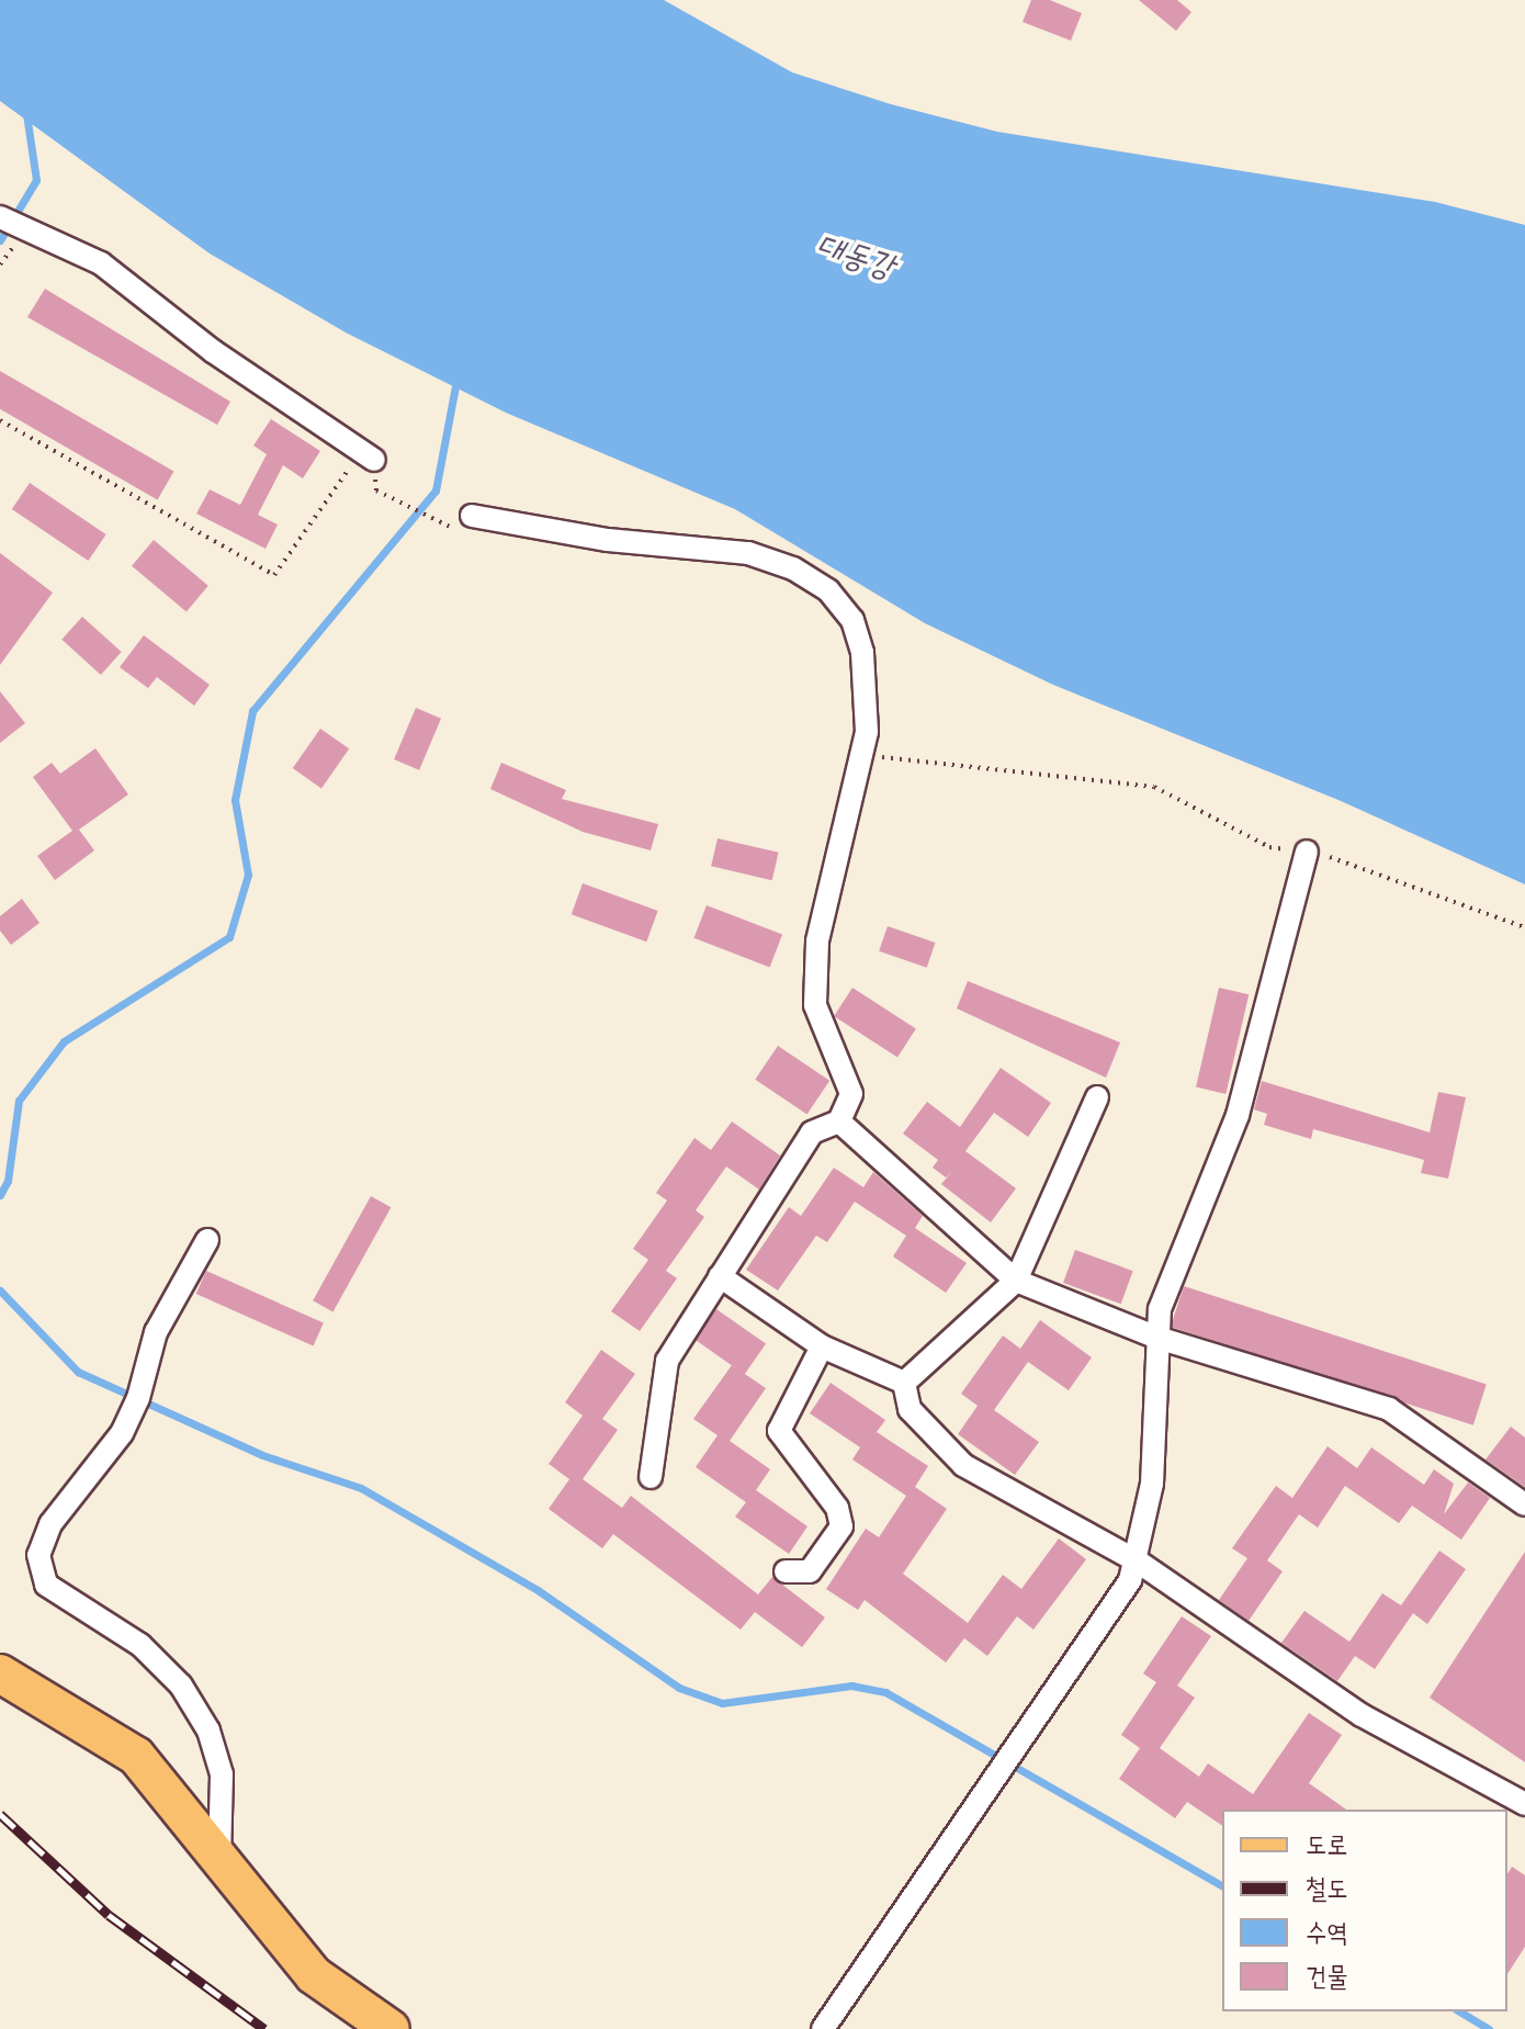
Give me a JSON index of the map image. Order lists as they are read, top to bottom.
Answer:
{
  "water": ["대동강"],
  "legend": [
    "도로",
    "철도",
    "수역",
    "건물"
  ]
}
